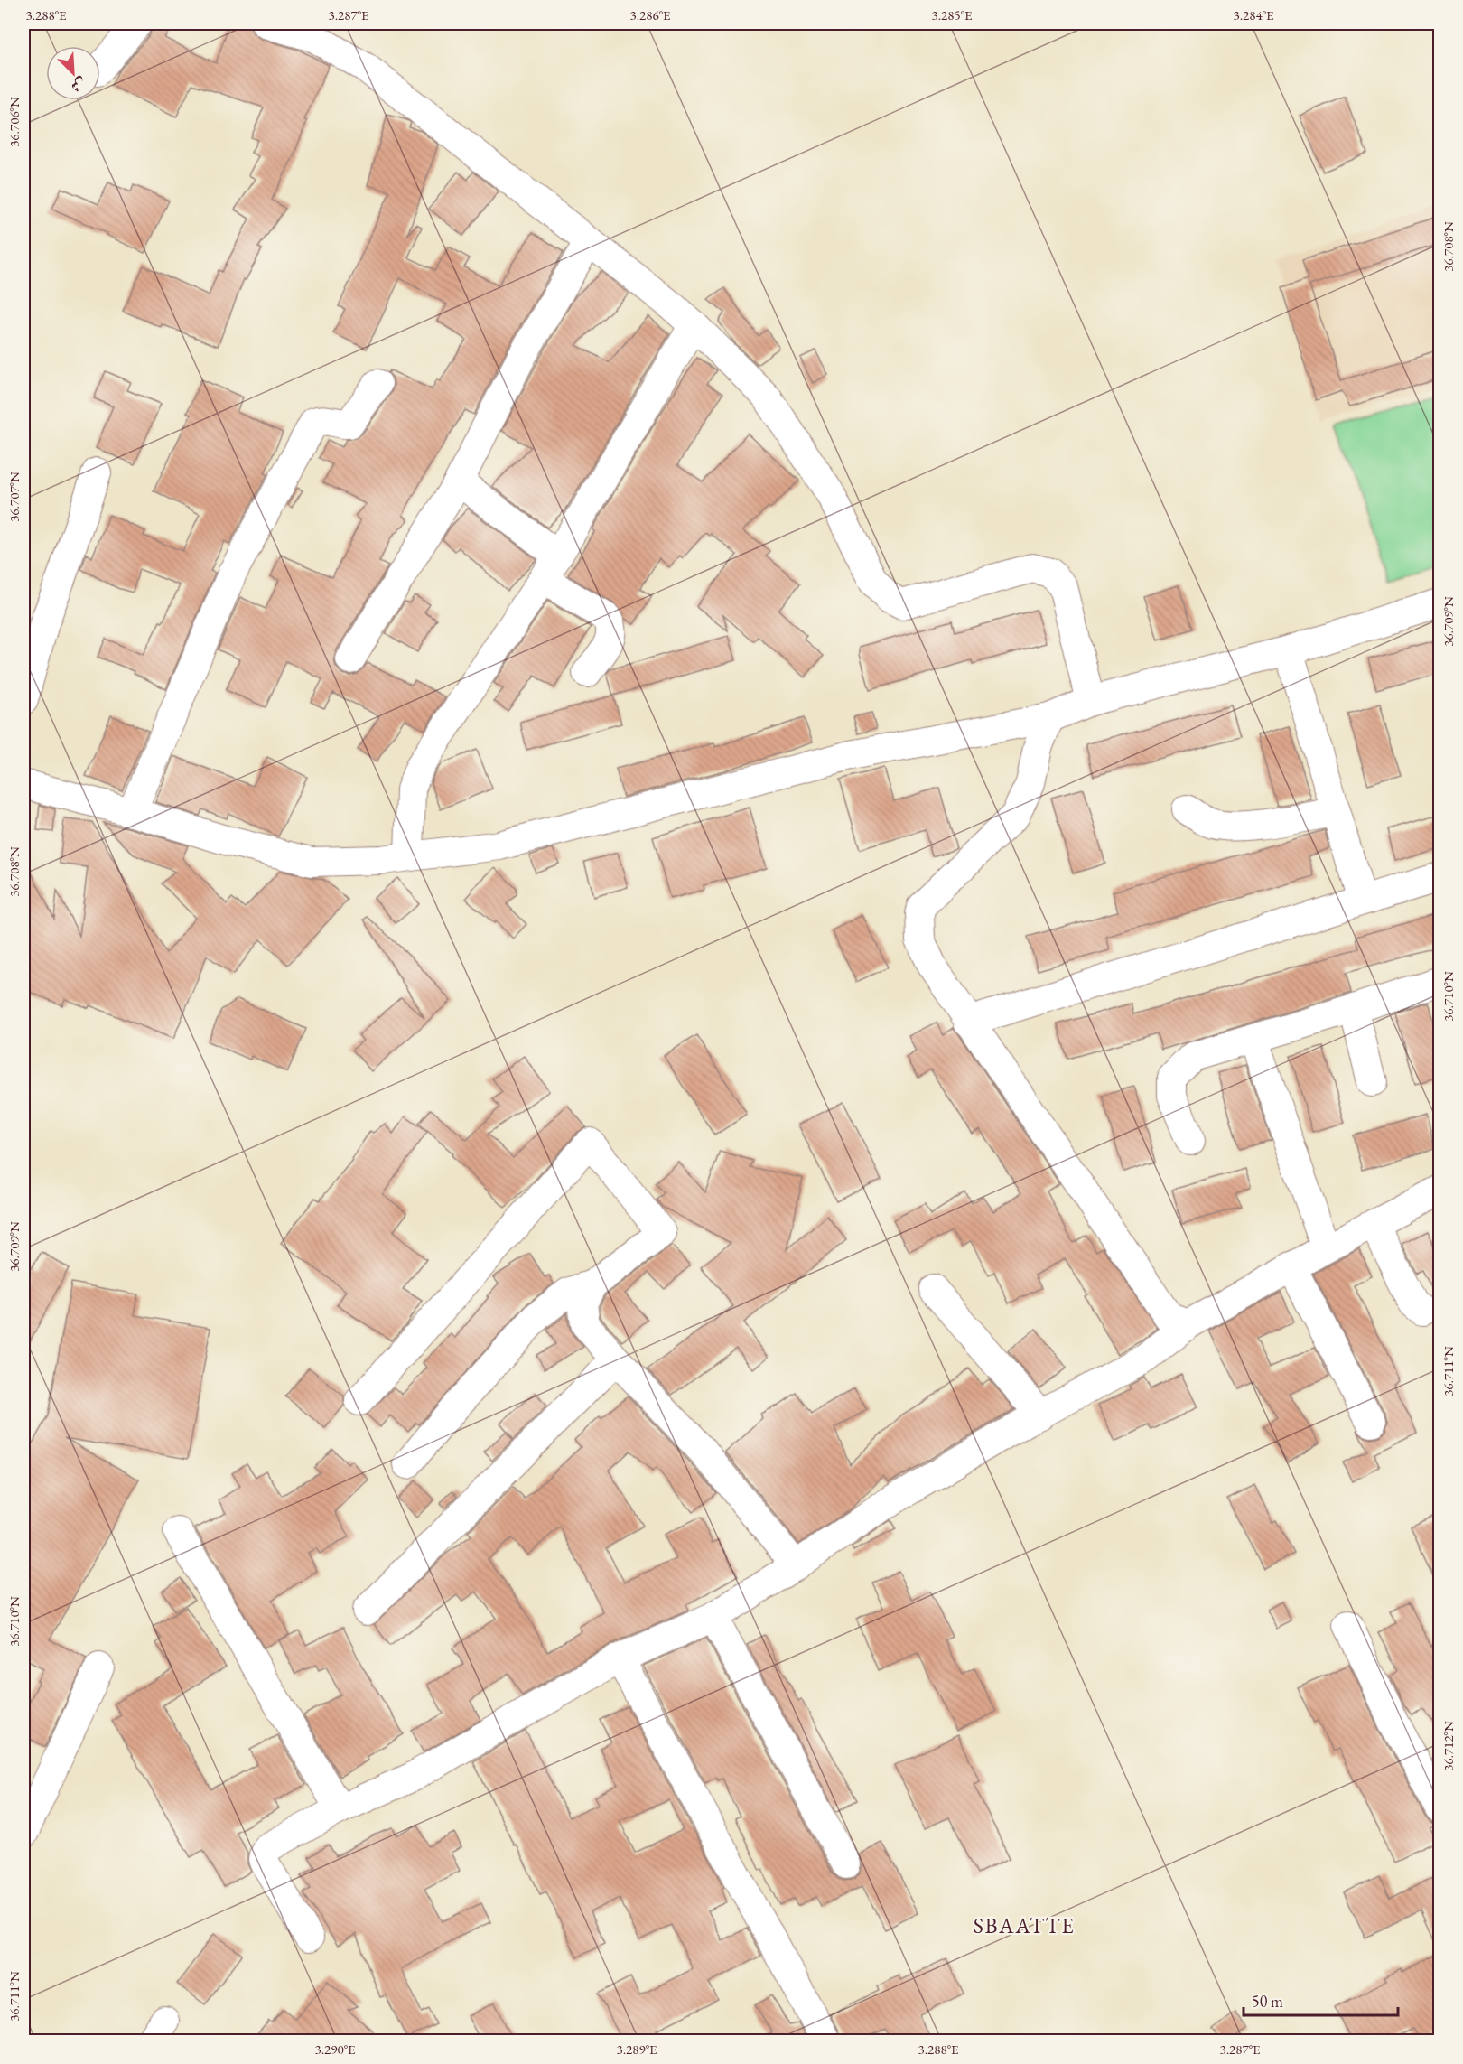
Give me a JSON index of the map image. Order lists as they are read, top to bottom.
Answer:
{
  "districts": ["SBAATTE"],
  "scale_bar": "50 m",
  "north": "bottom right",
  "coordinates": [
    "3.288°E",
    "3.287°E",
    "3.286°E",
    "3.285°E",
    "3.284°E",
    "36.706°N",
    "36.708°N",
    "36.707°N",
    "36.709°N",
    "36.710°N",
    "36.711°N",
    "36.712°N",
    "3.290°E",
    "3.289°E"
  ]
}
